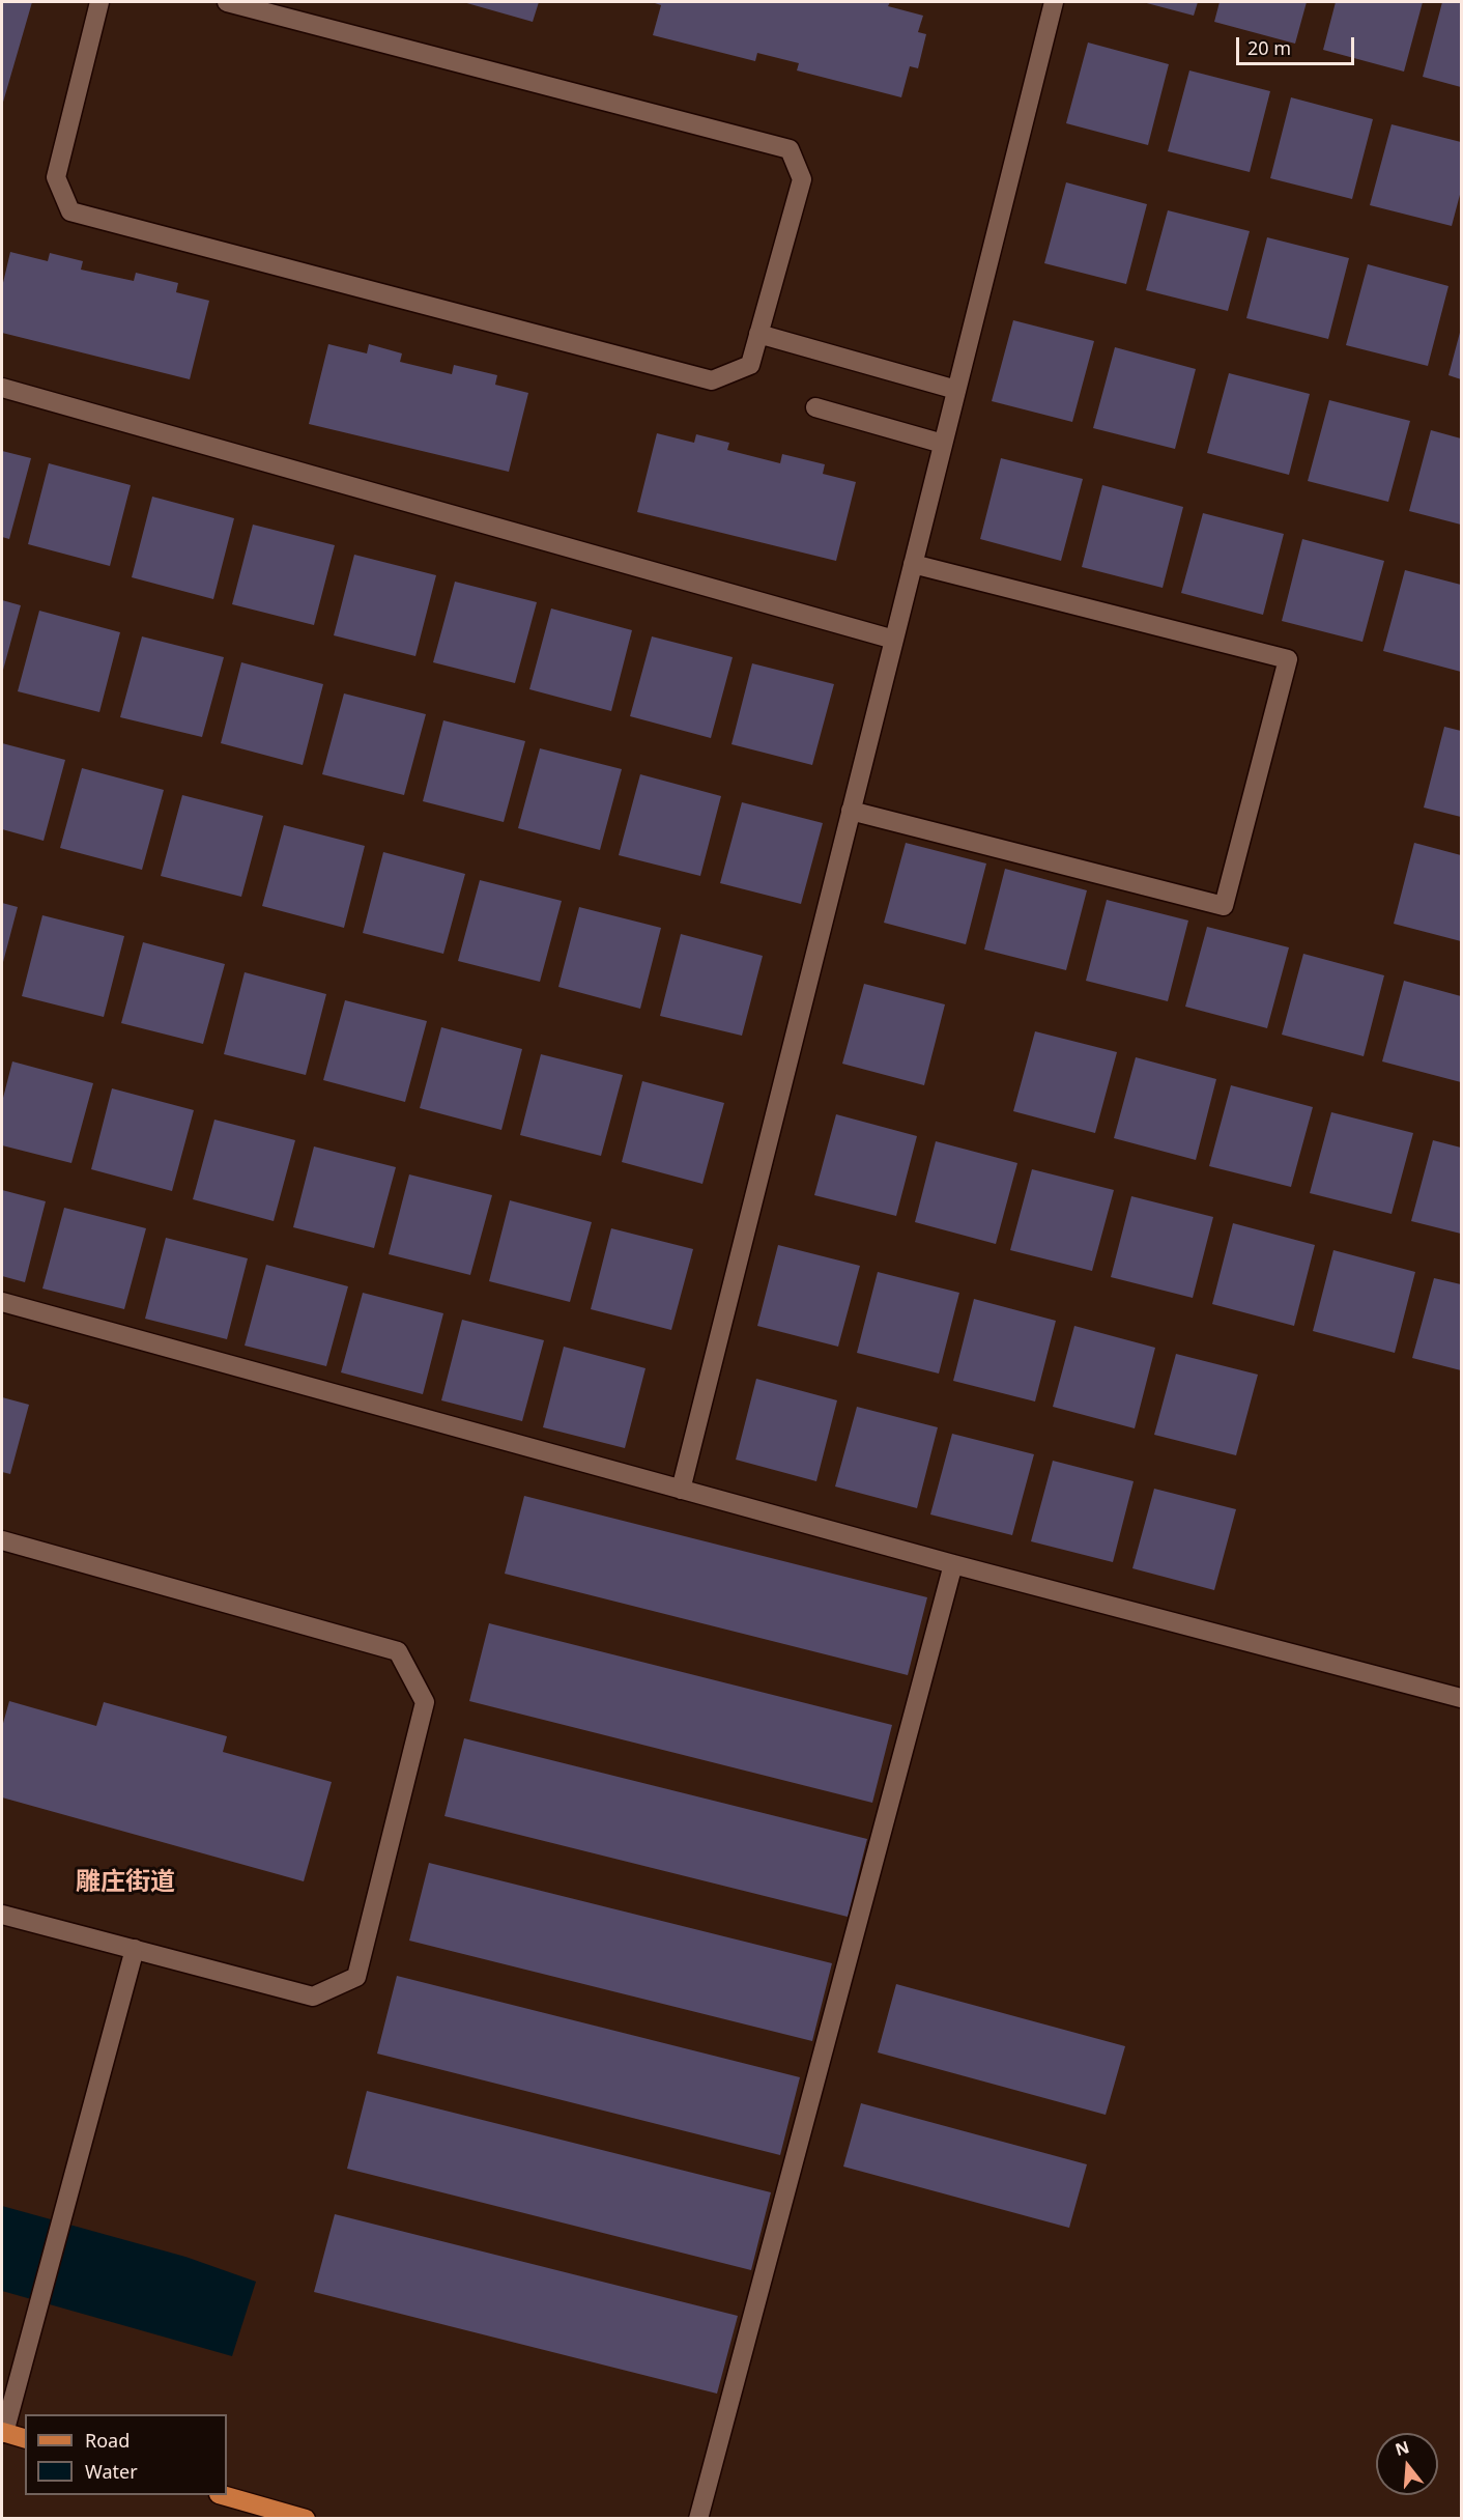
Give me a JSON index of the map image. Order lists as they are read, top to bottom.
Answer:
{
  "districts": ["雕庄街道"],
  "legend": ["Road", "Water"],
  "scale_bar": "20 m",
  "north": "top"
}
